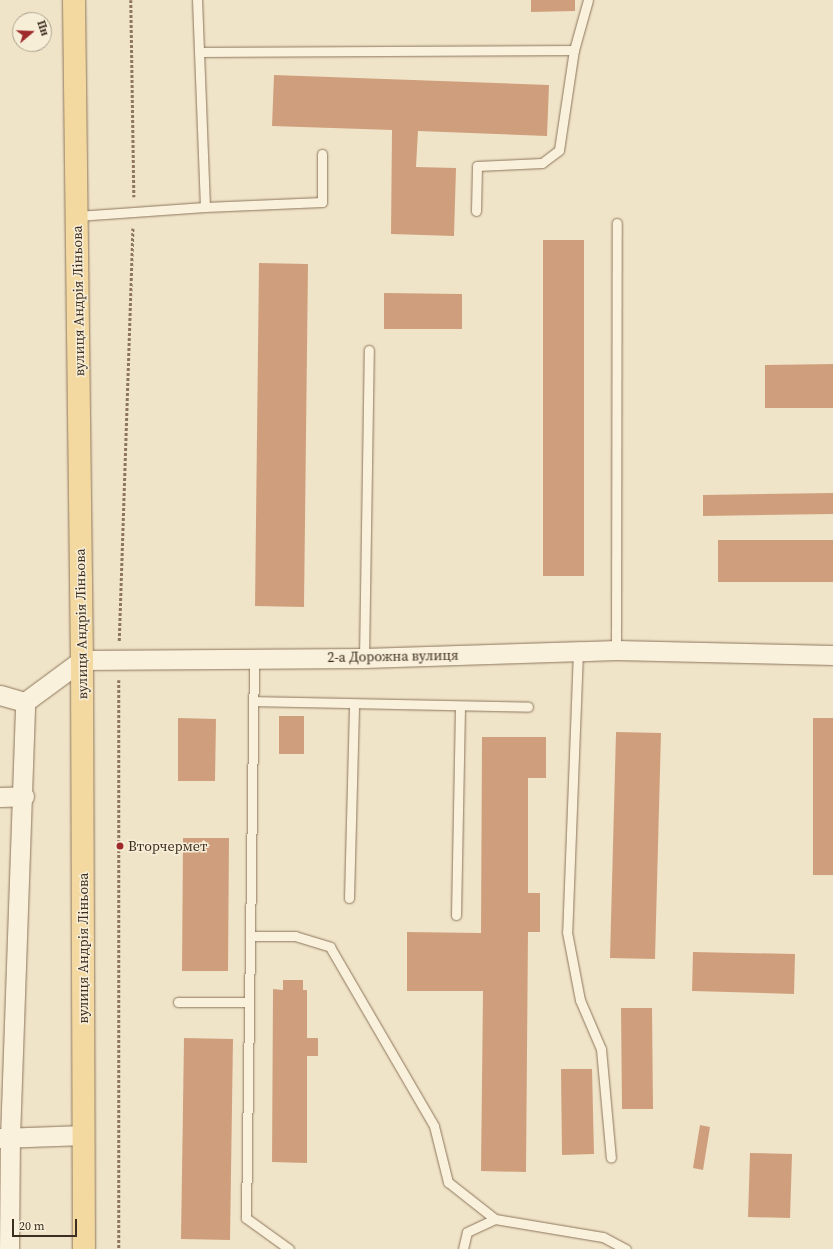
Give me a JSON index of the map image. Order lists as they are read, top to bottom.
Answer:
{
  "streets": {
    "main road": ["вулиця Андрія Ліньова"],
    "street": ["2-а Дорожна вулиця"]
  },
  "crossings": [
    ["вулиця Андрія Ліньова", "2-а Дорожна вулиця"]
  ],
  "places": ["Вторчермет"],
  "scale_bar": "20 m",
  "north": "right"
}
